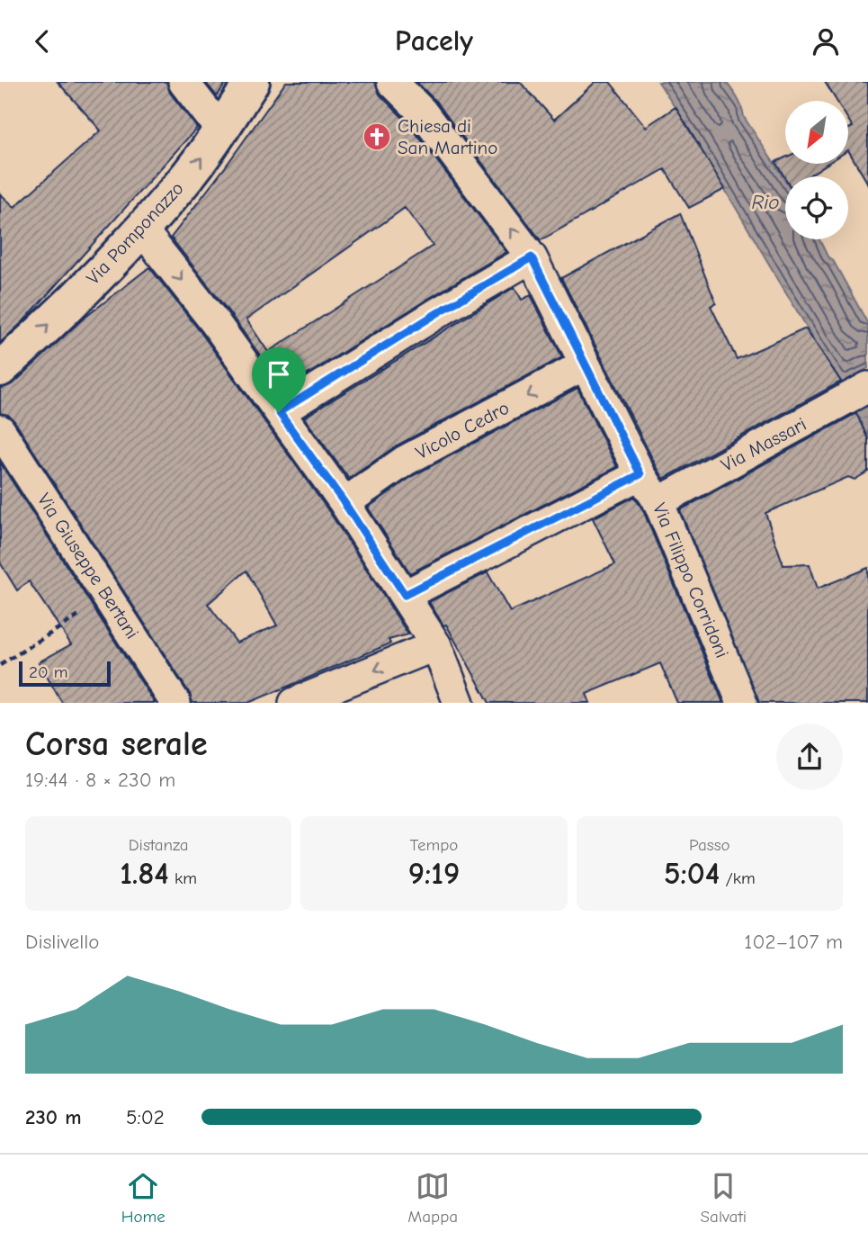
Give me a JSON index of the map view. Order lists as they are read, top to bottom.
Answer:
{
  "streets": {
    "main road": ["Via Pomponazzo"],
    "street": [
      "Vicolo Cedro",
      "Via Massari",
      "Via Giuseppe Bertani",
      "Via Filippo Corridoni"
    ]
  },
  "crossings": [
    ["Vicolo Cedro", "Via Filippo Corridoni"],
    ["Via Massari", "Via Filippo Corridoni"]
  ],
  "one_way": ["Via Pomponazzo"],
  "water": ["Rio"],
  "places": {
    "church": ["Chiesa di San Martino"]
  },
  "scale_bar": "20 m",
  "north": "bottom left",
  "page": {
    "header": "Pacely",
    "scale": "20 m",
    "heading": ["Corsa serale", "19:44 · 8 × 230 m"],
    "stats": [
      ["Distanza", "1.84 km"],
      ["Tempo", "9:19"],
      ["Passo", "5:04 /km"]
    ],
    "chart": ["Dislivello", "102–107 m"],
    "list": [
      {
        "name": "230 m",
        "note": "5:02"
      }
    ],
    "tabs": ["Home", "Mappa", "Salvati"]
  }
}
